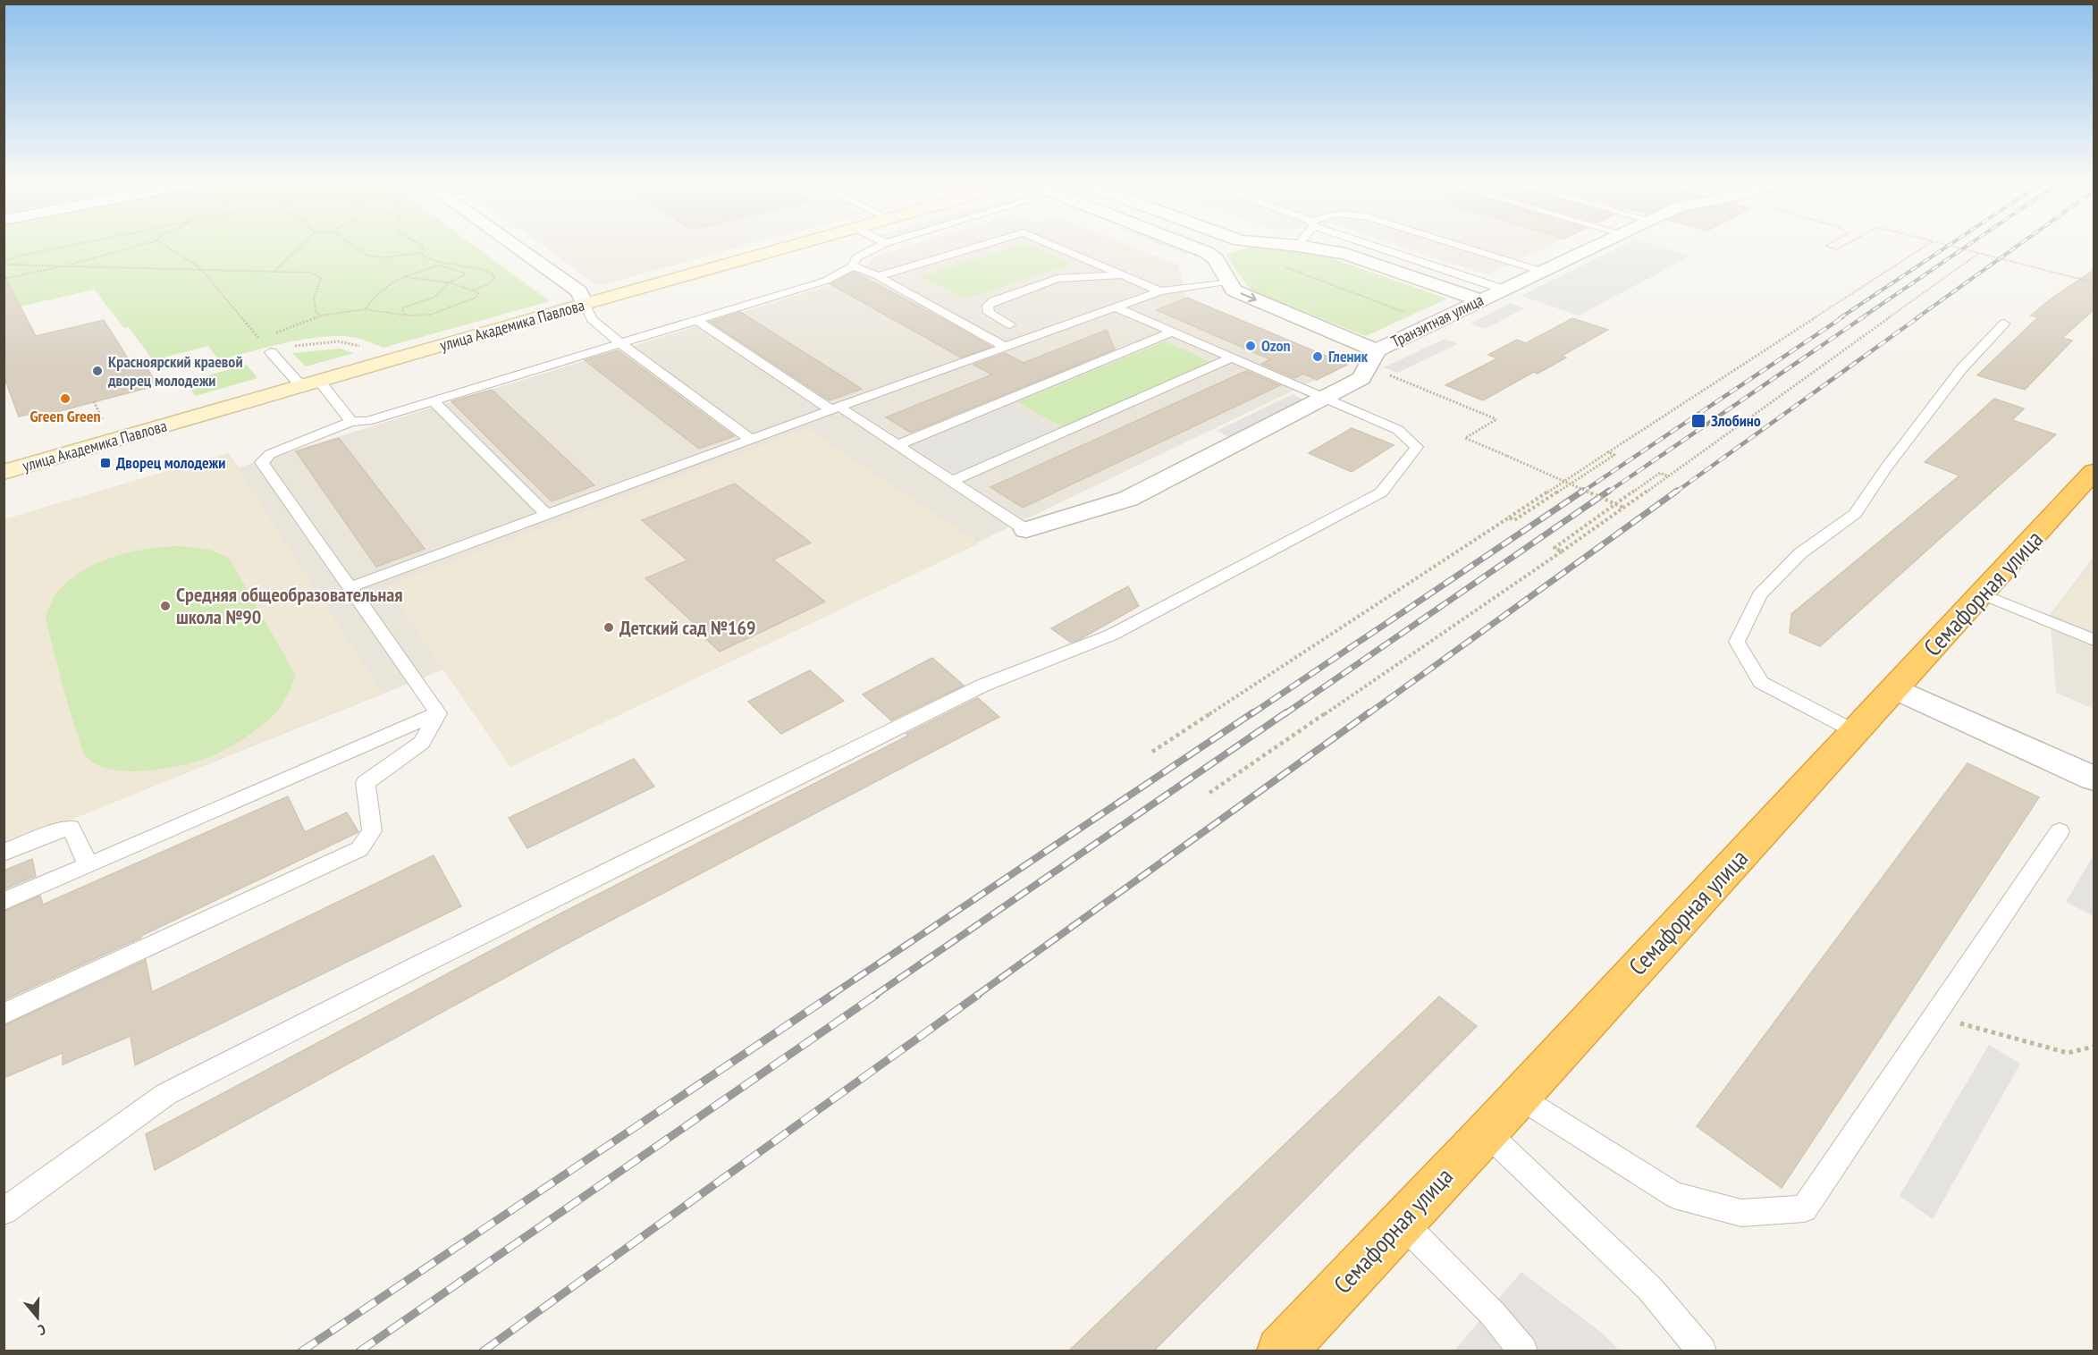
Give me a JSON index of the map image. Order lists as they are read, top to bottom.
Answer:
{
  "streets": {
    "highway": ["Семафорная улица"],
    "main road": ["улица Академика Павлова"],
    "street": ["Транзитная улица"]
  },
  "places": {
    "other": [
      "Ozon",
      "Гленик",
      "Красноярский краевой дворец молодежи",
      "Green Green",
      "Средняя общеобразовательная школа №90",
      "Детский сад №169"
    ],
    "transit": ["Злобино", "Дворец молодежи"]
  },
  "north": "bottom"
}
